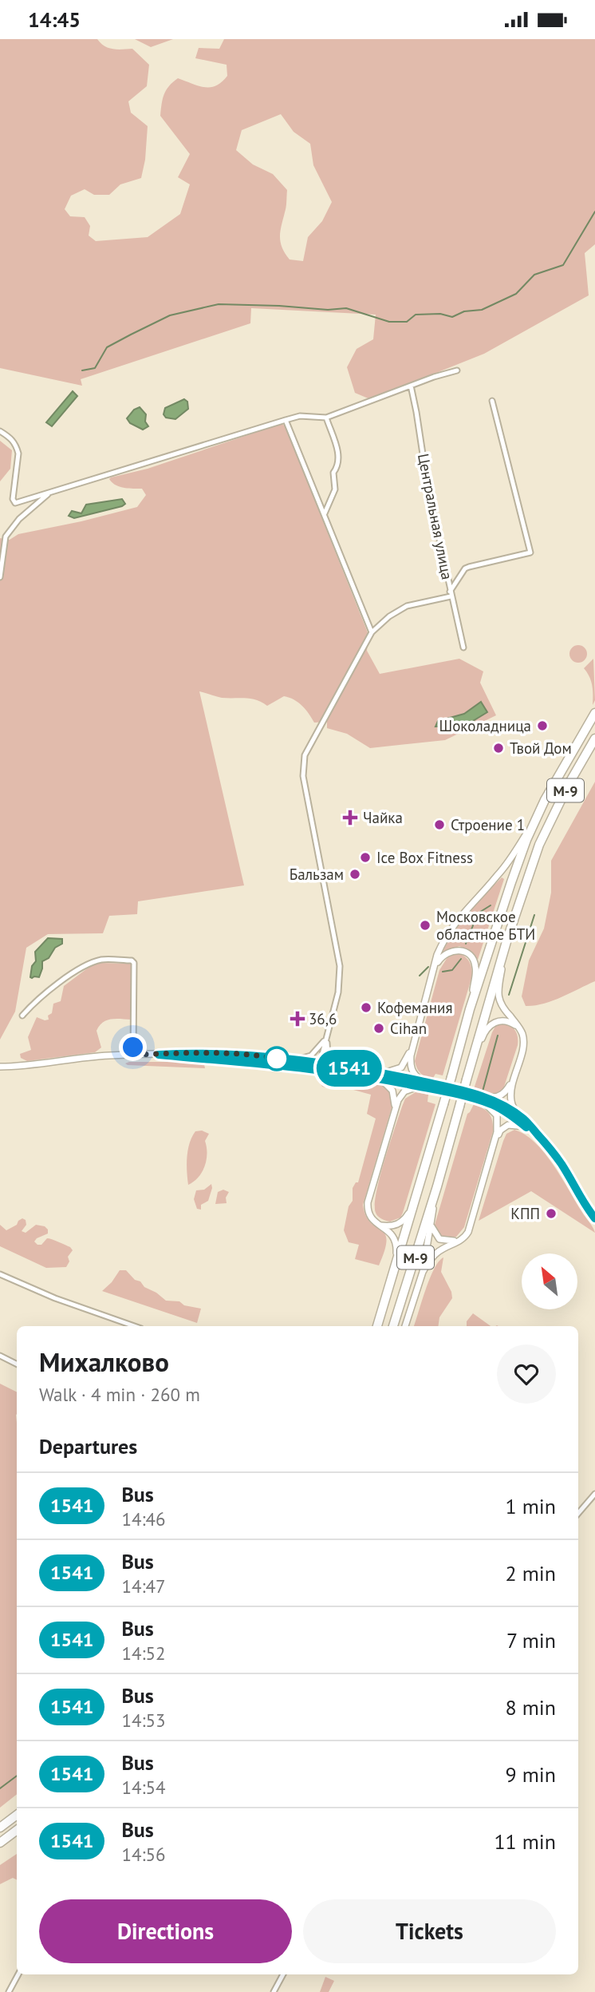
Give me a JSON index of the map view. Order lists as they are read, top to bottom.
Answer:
{
  "streets": {
    "highway": ["М-9"],
    "street": ["Центральная улица"]
  },
  "places": {
    "other": [
      "Шоколадница",
      "Твой Дом",
      "Строение 1",
      "Ice Box Fitness",
      "Бальзам",
      "Московское областное БТИ",
      "Кофемания",
      "Cihan",
      "КПП"
    ],
    "health": ["Чайка", "36,6"]
  },
  "lines": ["bus line 1541"],
  "north": "top left",
  "page": {
    "status": "14:45",
    "on_map": "1541",
    "heading": [
      ["Михалково", "Walk · 4 min · 260 m"],
      "Departures"
    ],
    "list": [
      {
        "mark": "1541",
        "name": "Bus",
        "note": "14:46",
        "value": "1 min"
      },
      {
        "mark": "1541",
        "name": "Bus",
        "note": "14:47",
        "value": "2 min"
      },
      {
        "mark": "1541",
        "name": "Bus",
        "note": "14:52",
        "value": "7 min"
      },
      {
        "mark": "1541",
        "name": "Bus",
        "note": "14:53",
        "value": "8 min"
      },
      {
        "mark": "1541",
        "name": "Bus",
        "note": "14:54",
        "value": "9 min"
      },
      {
        "mark": "1541",
        "name": "Bus",
        "note": "14:56",
        "value": "11 min"
      }
    ],
    "buttons": ["Directions", "Tickets"]
  }
}
